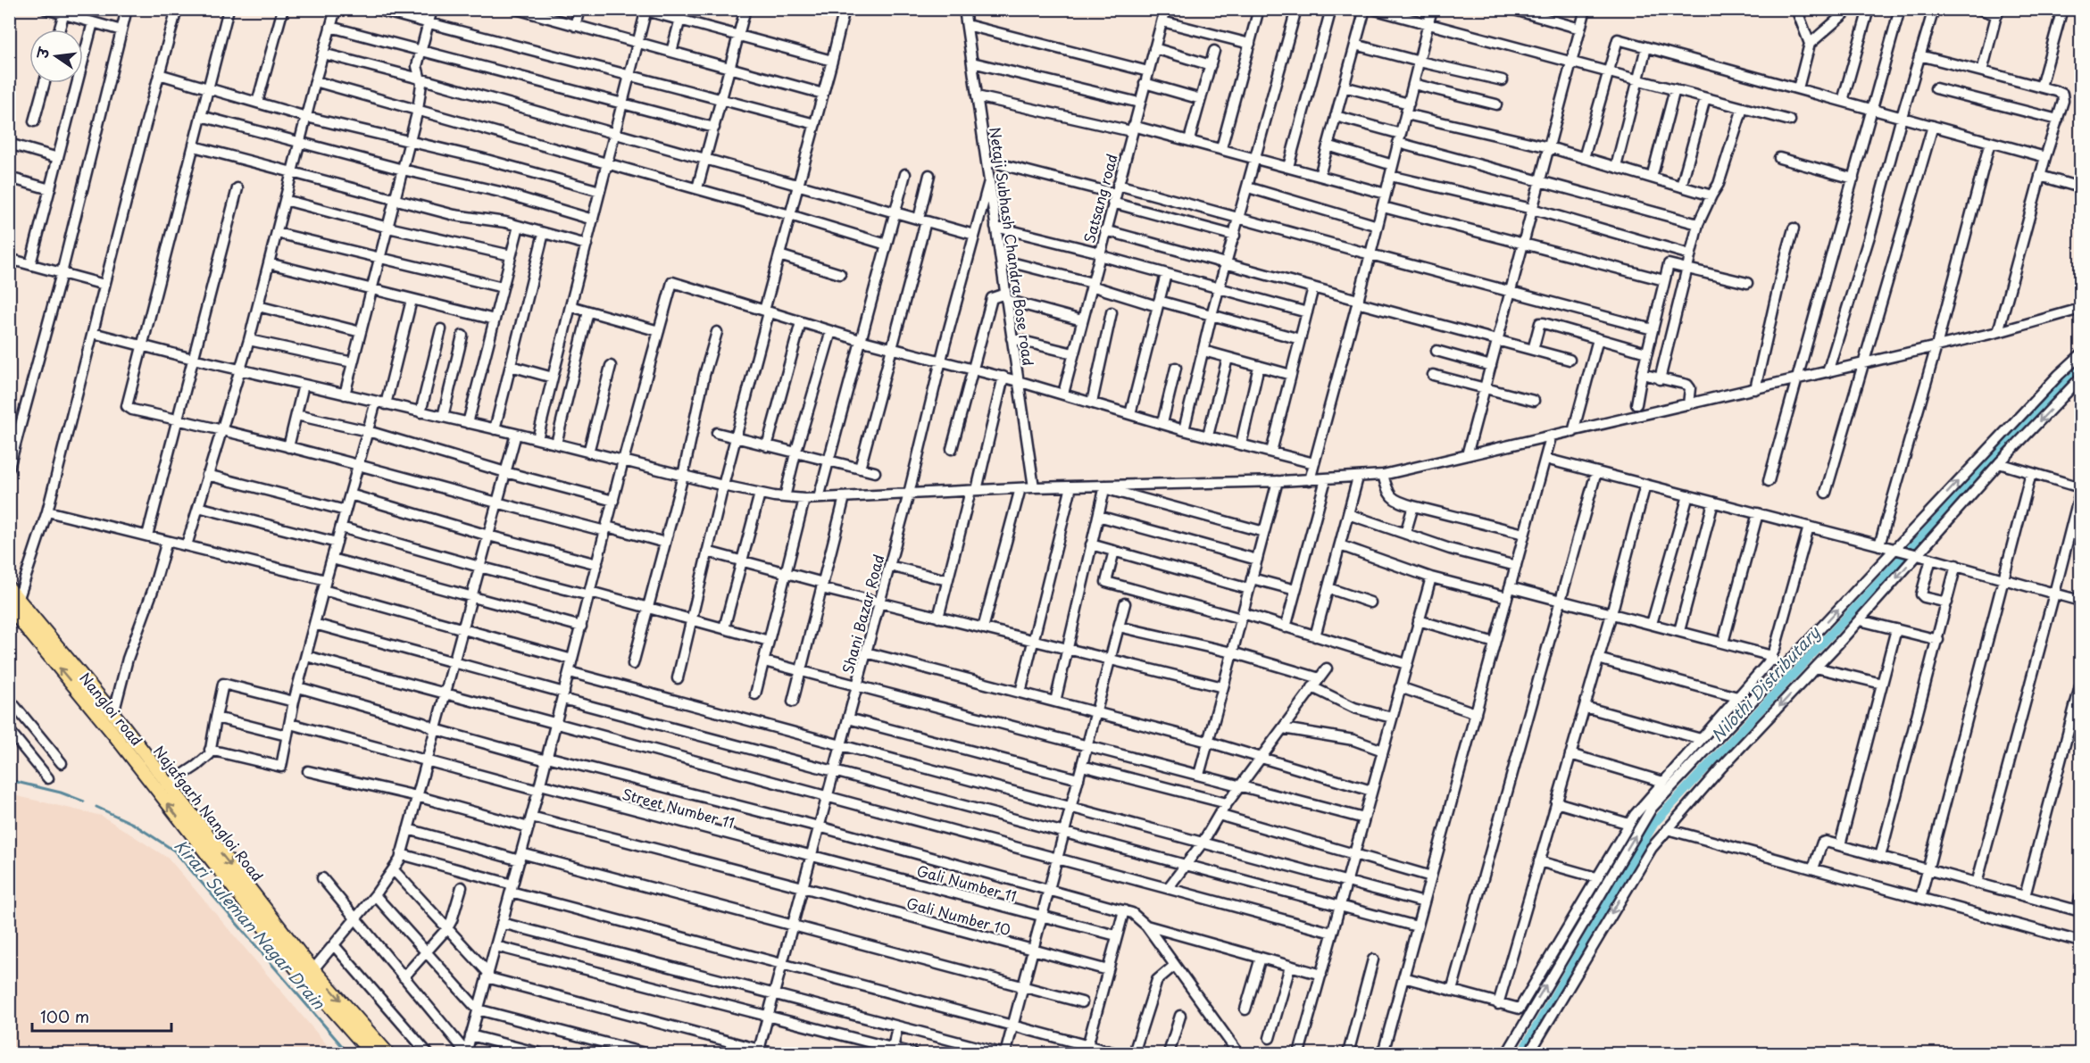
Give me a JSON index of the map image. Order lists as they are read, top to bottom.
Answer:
{
  "streets": {
    "main road": ["Nangloi road", "Najafgarh Nangloi Road"],
    "street": [
      "Satsang road",
      "Netaji Subhash Chandra Bose road",
      "Shani Bazar Road",
      "Street Number 11",
      "Gali Number 11",
      "Gali Number 10"
    ]
  },
  "crossings": [
    ["Netaji Subhash Chandra Bose road", "Shani Bazar Road"],
    ["Shani Bazar Road", "Street Number 11"],
    ["Shani Bazar Road", "Gali Number 11"],
    ["Shani Bazar Road", "Gali Number 10"],
    ["Nangloi road", "Najafgarh Nangloi Road"],
    ["Street Number 11", "Gali Number 11"]
  ],
  "one_way": ["Nangloi road", "Najafgarh Nangloi Road"],
  "water": ["Nilothi Distributary", "Kirari Suleman Nagar Drain"],
  "scale_bar": "100 m",
  "north": "left"
}
